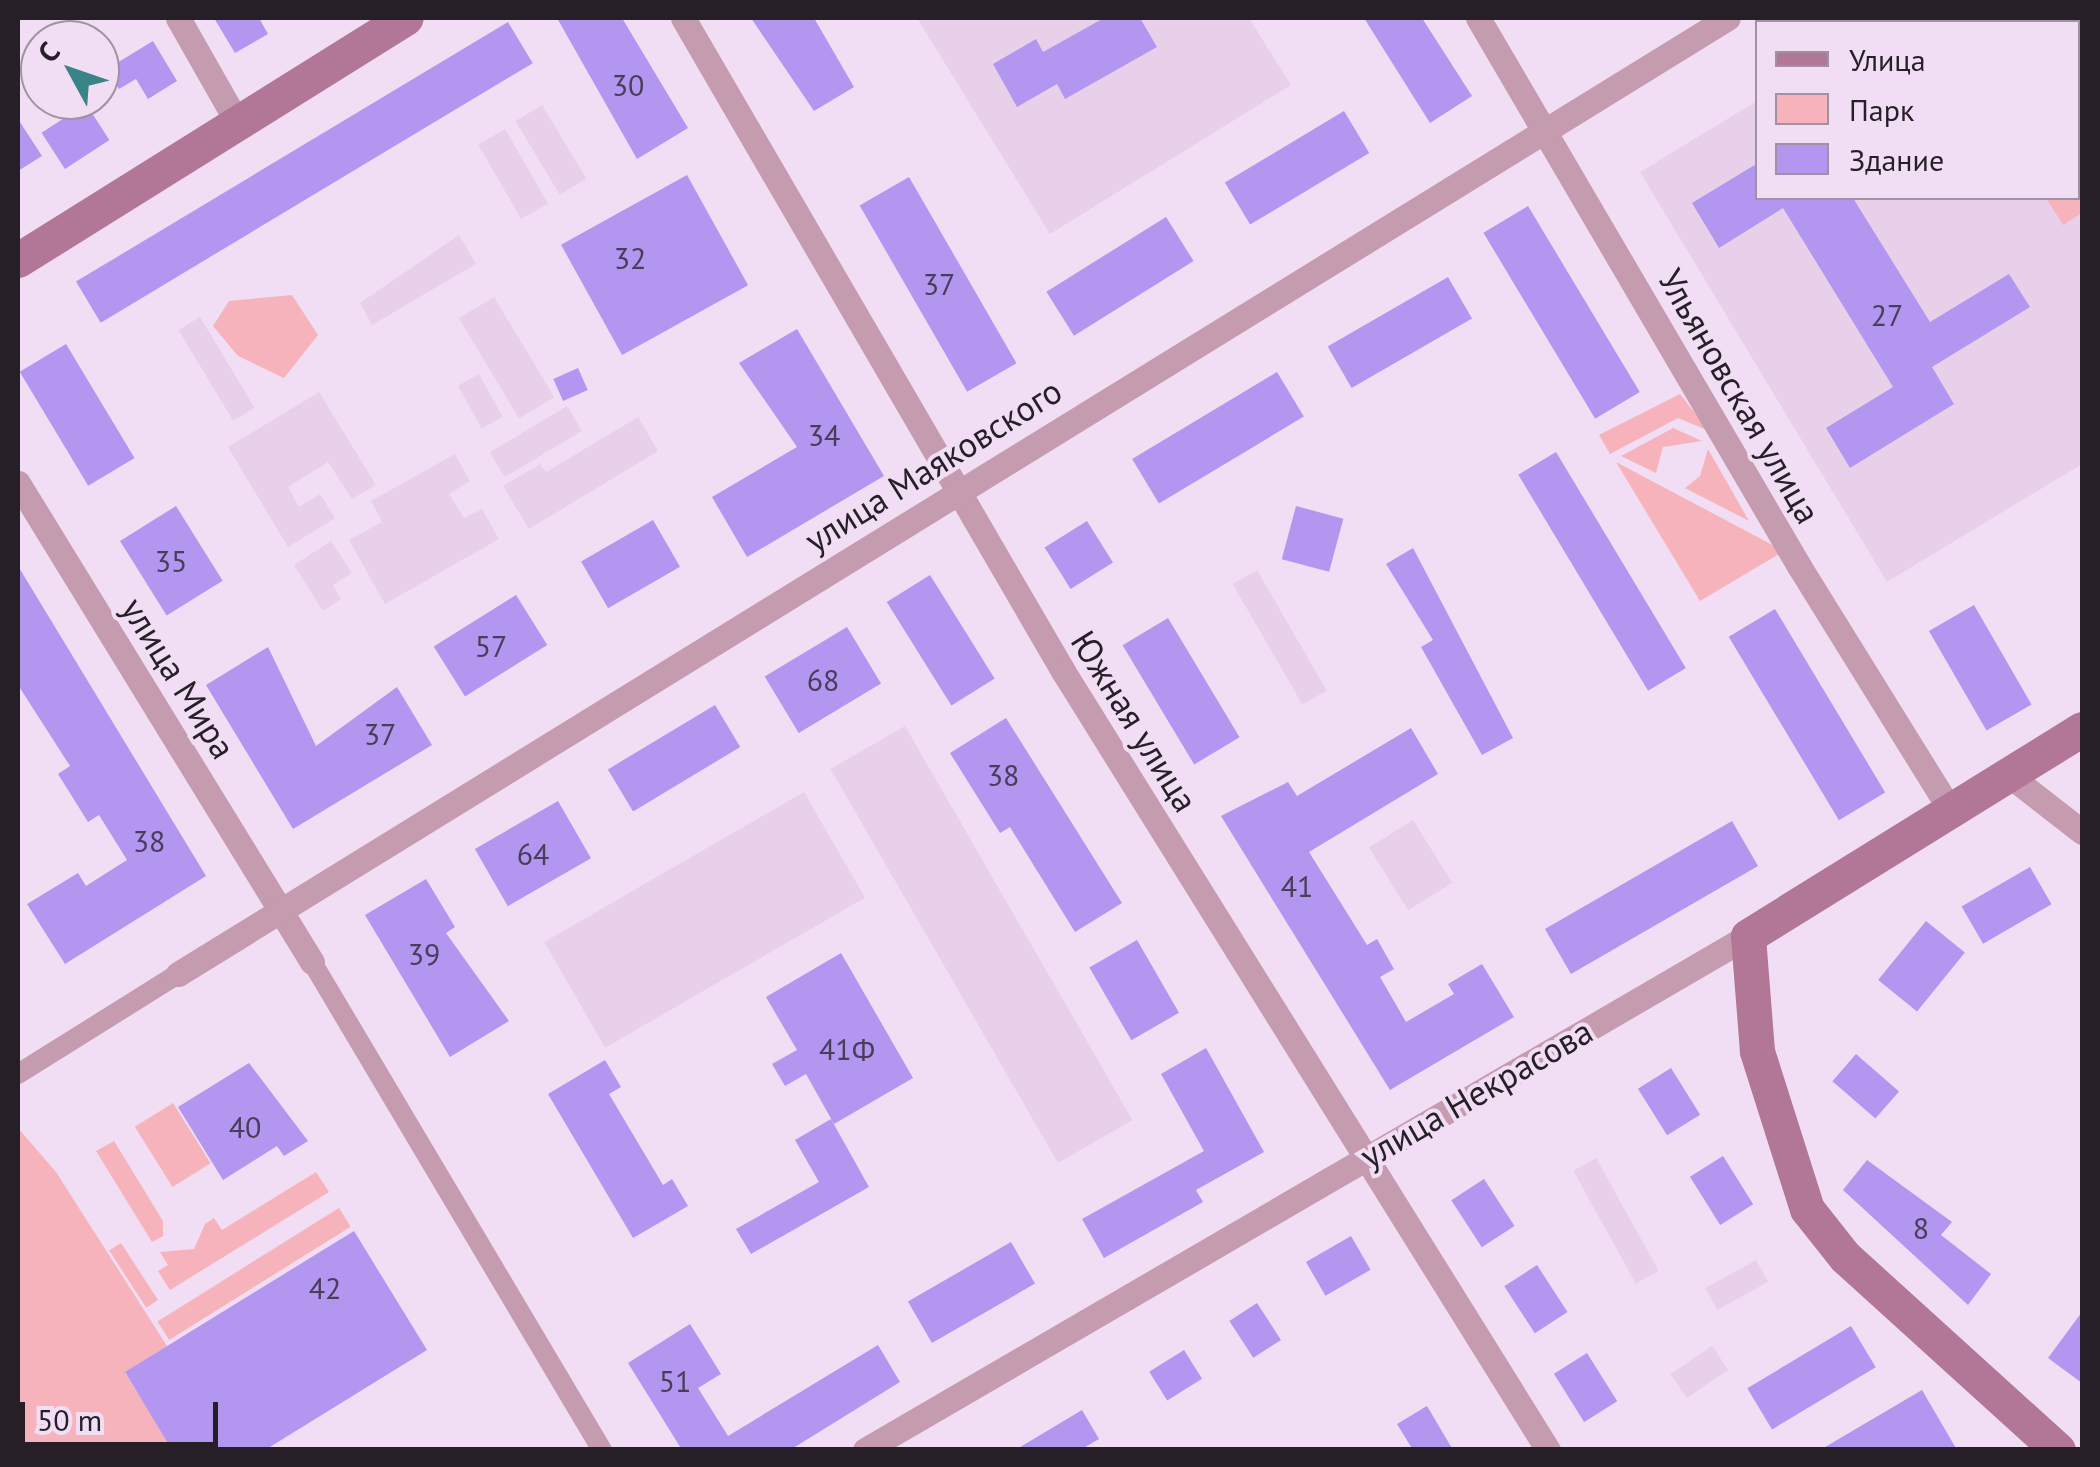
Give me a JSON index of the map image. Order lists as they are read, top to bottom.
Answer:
{
  "streets": {
    "main road": ["улица Некрасова"],
    "street": [
      "Ульяновская улица",
      "улица Маяковского",
      "улица Мира",
      "Южная улица"
    ]
  },
  "crossings": [
    ["Ульяновская улица", "улица Маяковского"],
    ["Ульяновская улица", "улица Некрасова"],
    ["улица Маяковского", "улица Мира"],
    ["улица Маяковского", "Южная улица"],
    ["Южная улица", "улица Некрасова"]
  ],
  "house_numbers": [
    "30",
    "32",
    "37",
    "27",
    "34",
    "35",
    "57",
    "68",
    "37",
    "38",
    "38",
    "64",
    "41",
    "39",
    "41Ф",
    "40",
    "8",
    "42",
    "51"
  ],
  "legend": ["Улица", "Парк", "Здание"],
  "scale_bar": "50 m",
  "north": "top left"
}
